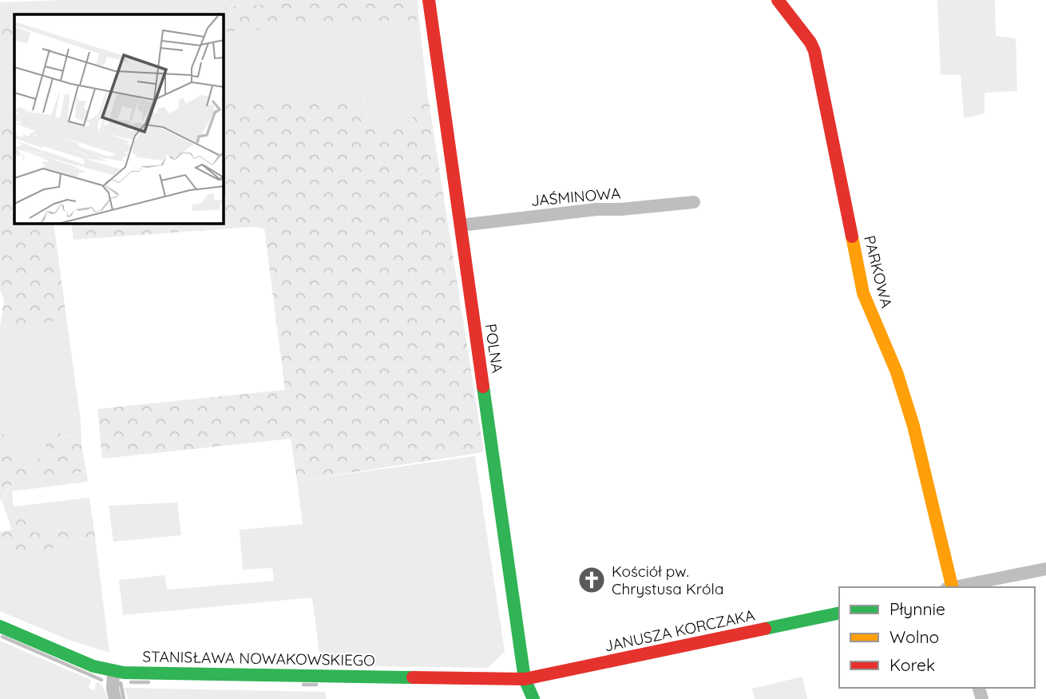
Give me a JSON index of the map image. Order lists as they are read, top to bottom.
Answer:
{
  "streets": {
    "street": [
      "JAŚMINOWA",
      "PARKOWA",
      "POLNA",
      "JANUSZA KORCZAKA",
      "STANISŁAWA NOWAKOWSKIEGO"
    ]
  },
  "crossings": [
    ["JAŚMINOWA", "POLNA"],
    ["POLNA", "JANUSZA KORCZAKA"],
    ["POLNA", "STANISŁAWA NOWAKOWSKIEGO"],
    ["JANUSZA KORCZAKA", "STANISŁAWA NOWAKOWSKIEGO"]
  ],
  "places": {
    "church": ["Kościół pw. Chrystusa Króla"]
  },
  "legend": ["Płynnie", "Wolno", "Korek"]
}
